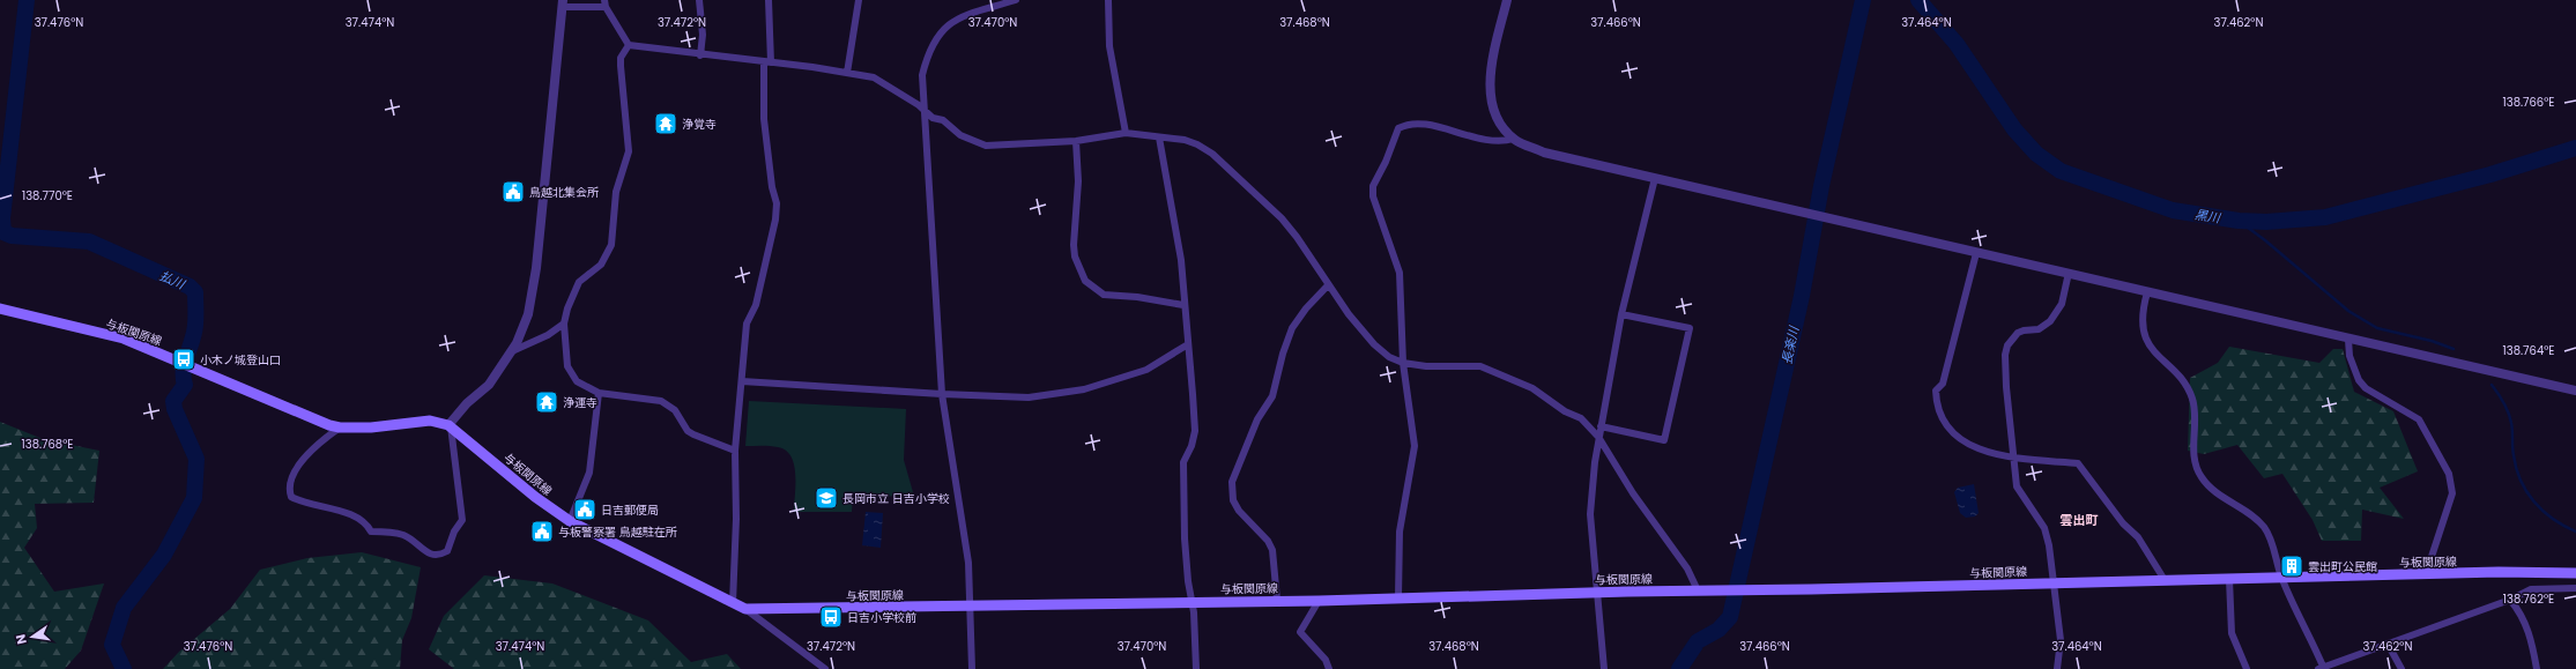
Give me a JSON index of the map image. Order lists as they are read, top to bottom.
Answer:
{
  "streets": {
    "main road": ["与板関原線"]
  },
  "districts": ["雲出町"],
  "water": ["黒川", "払川", "長楽川"],
  "places": {
    "temple": ["浄覚寺", "浄運寺"],
    "public building": ["鳥越北集会所", "日吉郵便局", "与板警察署 鳥越駐在所"],
    "bus stop": ["小木ノ城登山口", "日吉小学校前"],
    "school or university": ["長岡市立 日吉小学校"],
    "building": ["雲出町公民館"]
  },
  "north": "left",
  "coordinates": [
    "37.476°N",
    "37.474°N",
    "37.472°N",
    "37.470°N",
    "37.468°N",
    "37.466°N",
    "37.464°N",
    "37.462°N",
    "138.766°E",
    "138.770°E",
    "138.764°E",
    "138.768°E",
    "138.762°E"
  ]
}
